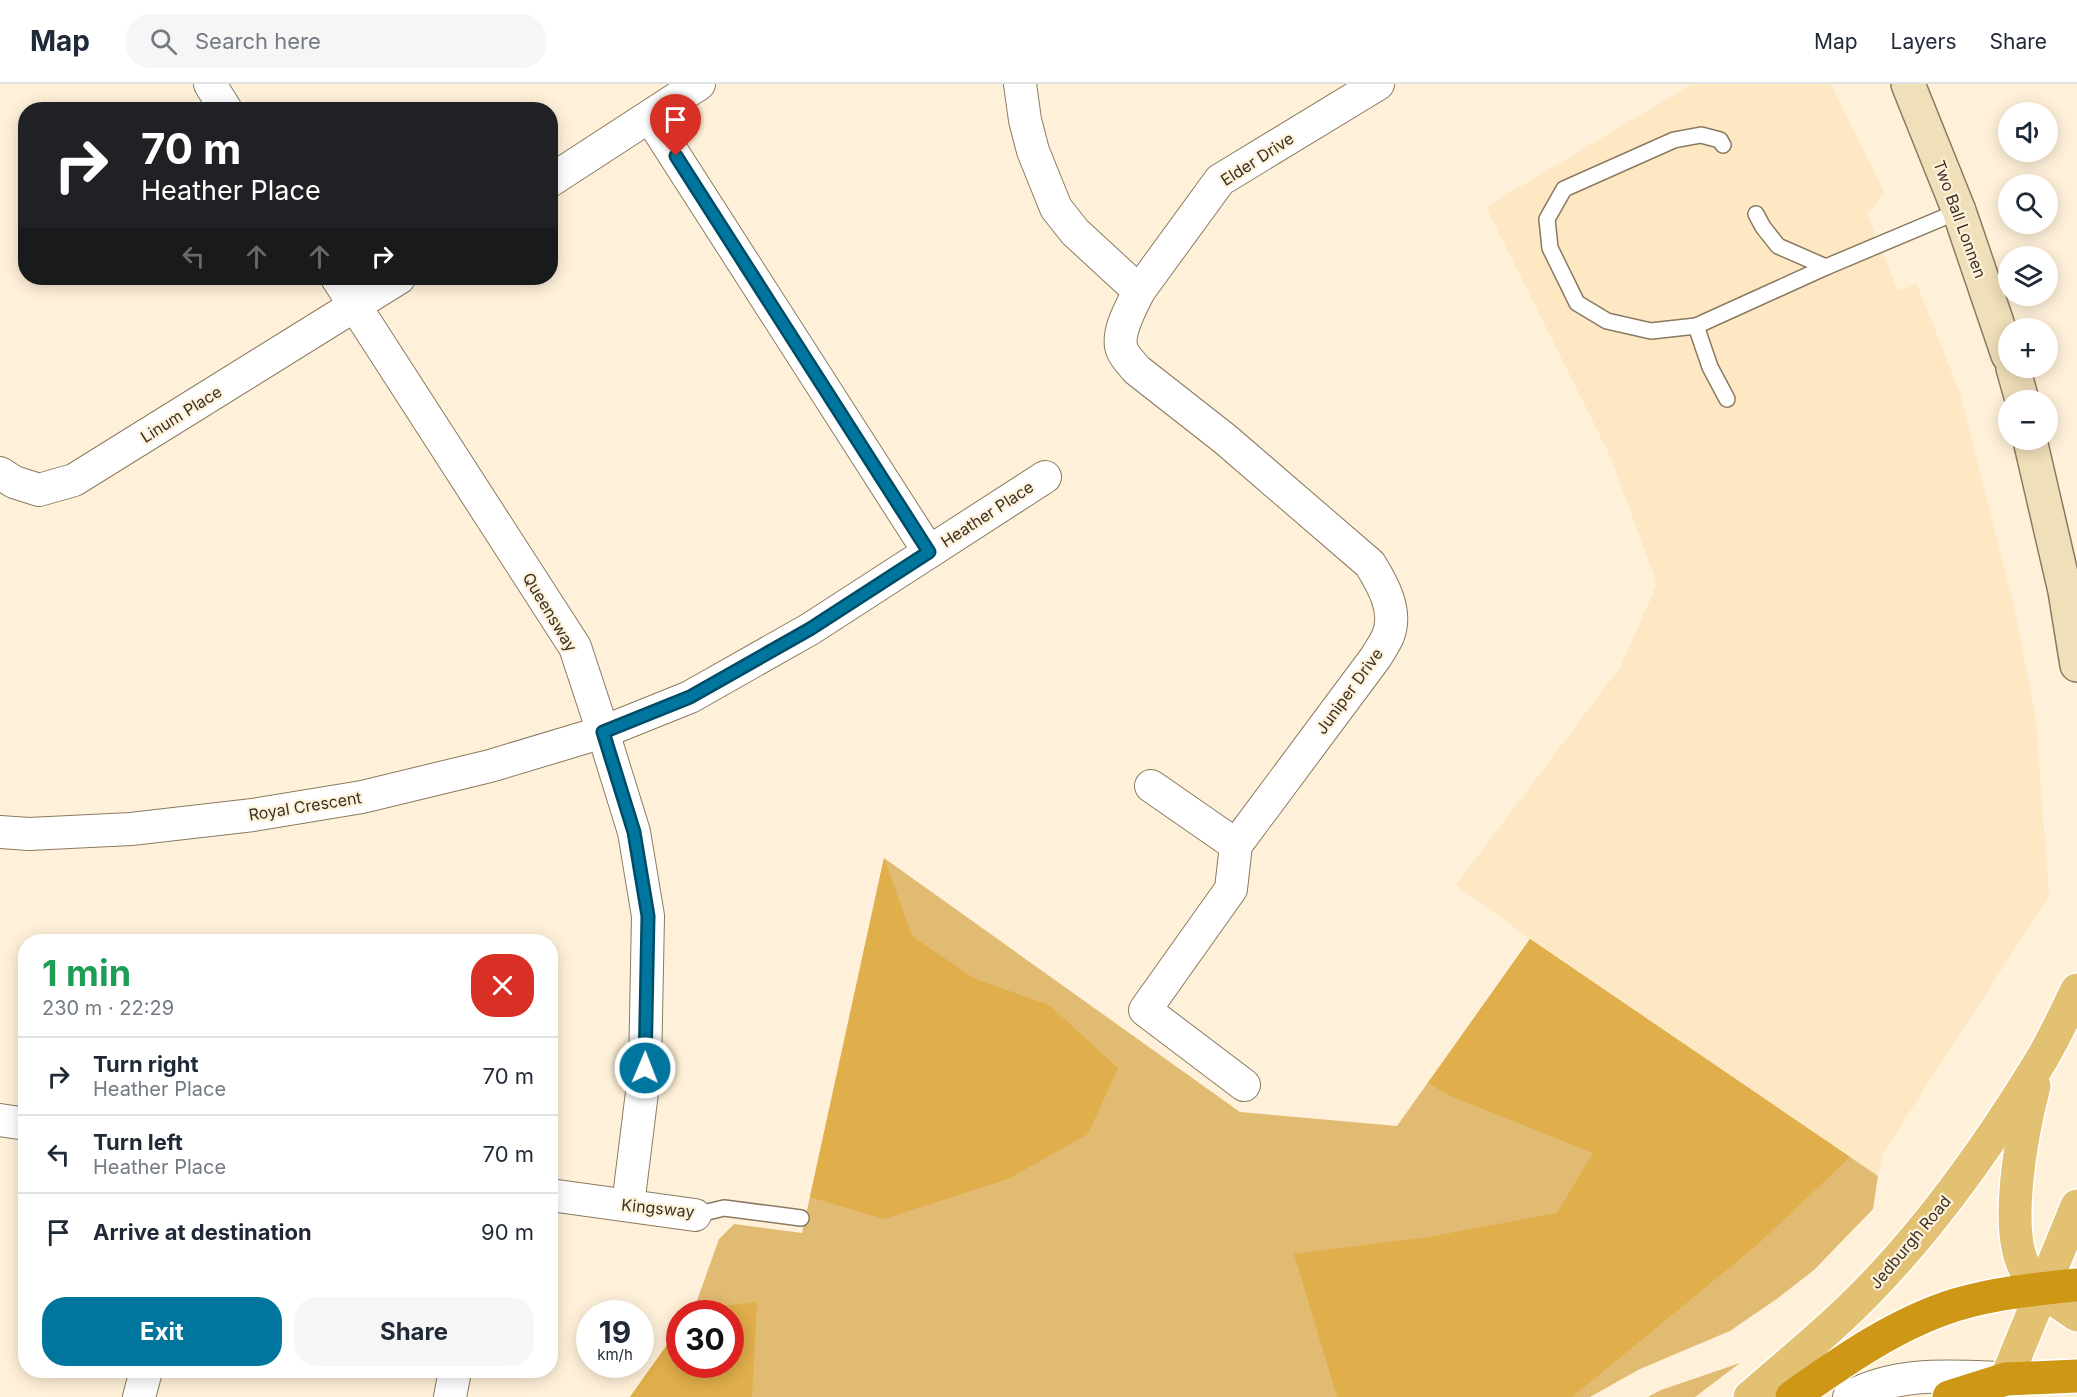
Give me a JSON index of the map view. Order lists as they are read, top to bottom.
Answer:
{
  "streets": {
    "main road": ["Two Ball Lonnen", "Jedburgh Road"],
    "street": [
      "Elder Drive",
      "Linum Place",
      "Heather Place",
      "Queensway",
      "Juniper Drive",
      "Royal Crescent",
      "Kingsway"
    ]
  },
  "crossings": [
    ["Elder Drive", "Juniper Drive"],
    ["Linum Place", "Queensway"],
    ["Heather Place", "Queensway"],
    ["Heather Place", "Royal Crescent"],
    ["Queensway", "Royal Crescent"],
    ["Queensway", "Kingsway"]
  ],
  "page": {
    "header": "Map",
    "search": "Search here",
    "nav": ["Map", "Layers", "Share"],
    "map_buttons": ["+", "−"],
    "turn": ["70 m", "Heather Place"],
    "heading": ["1 min", "230 m · 22:29"],
    "list": [
      {
        "name": "Turn right",
        "note": "Heather Place",
        "value": "70 m"
      },
      {
        "name": "Turn left",
        "note": "Heather Place",
        "value": "70 m"
      },
      {
        "name": "Arrive at destination",
        "value": "90 m"
      }
    ],
    "buttons": ["Exit", "Share"],
    "speed": "19 km/h",
    "limit": "30"
  }
}
